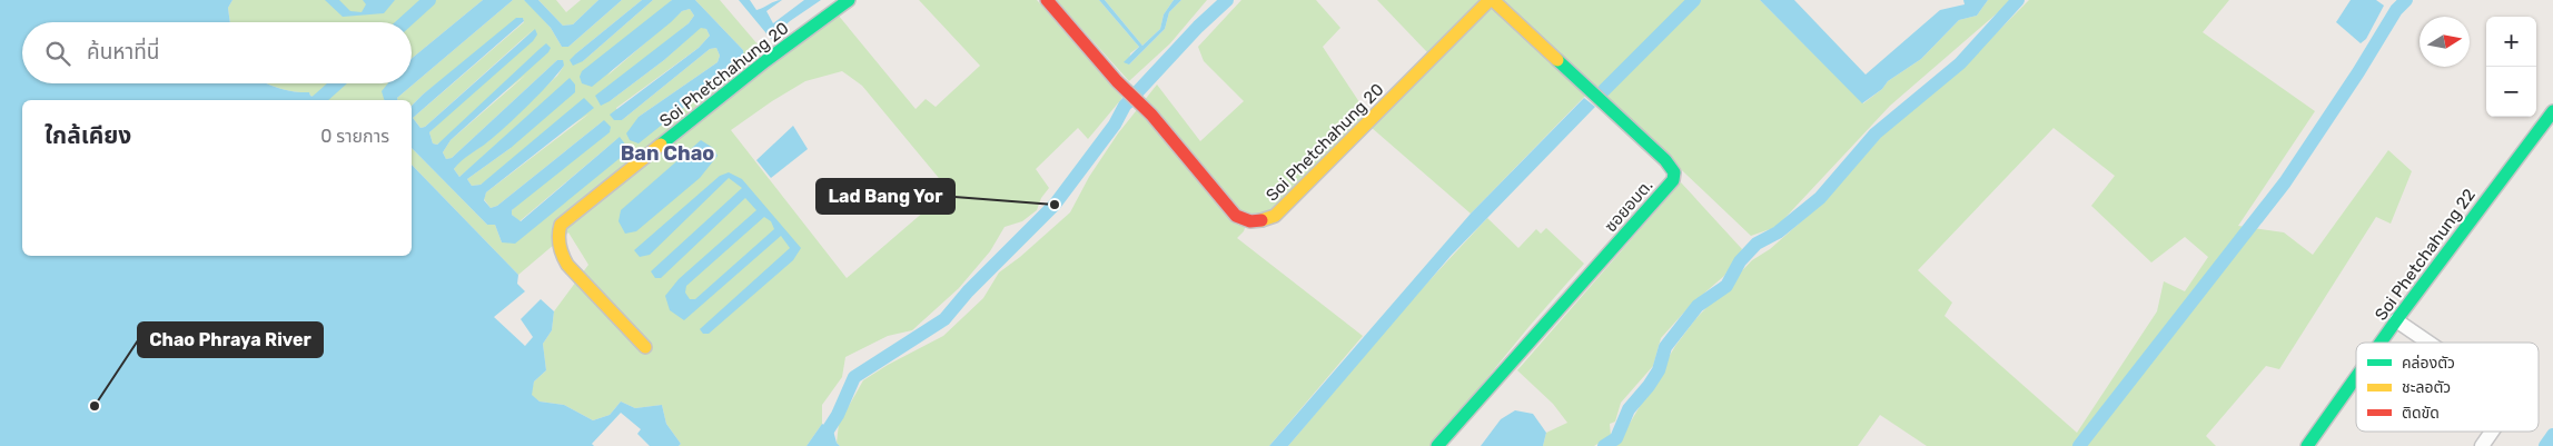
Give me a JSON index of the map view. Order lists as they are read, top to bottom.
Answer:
{
  "streets": {
    "street": ["Soi Phetchahung 20", "ซอยอบต.", "Soi Phetchahung 22"]
  },
  "crossings": [
    ["Soi Phetchahung 20", "ซอยอบต."]
  ],
  "districts": ["Ban Chao"],
  "places": ["Lad Bang Yor", "Chao Phraya River"],
  "legend": ["คล่องตัว", "ชะลอตัว", "ติดขัด"],
  "north": "right",
  "page": {
    "map_buttons": ["+", "−"],
    "search": "ค้นหาที่นี่",
    "heading": ["ใกล้เคียง", "0 รายการ"]
  }
}
